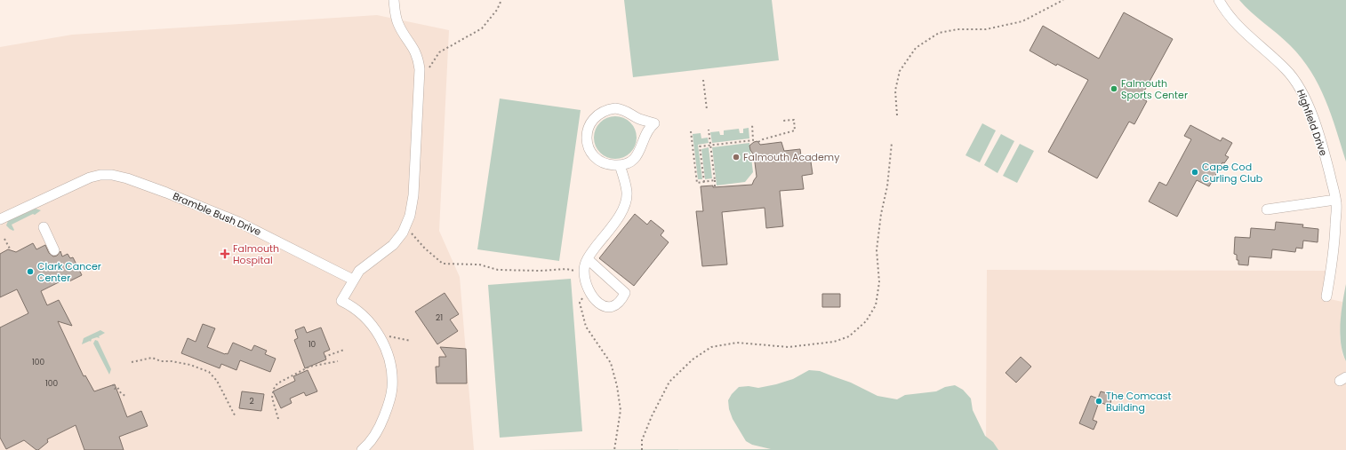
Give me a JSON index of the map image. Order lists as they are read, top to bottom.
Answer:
{
  "streets": {
    "street": ["Highfield Drive", "Bramble Bush Drive"]
  },
  "places": {
    "other": [
      "Falmouth Sports Center",
      "Falmouth Academy",
      "Cape Cod Curling Club",
      "Clark Cancer Center",
      "The Comcast Building"
    ],
    "health": ["Falmouth Hospital"]
  },
  "house_numbers": [
    "21",
    "10",
    "100",
    "100",
    "2"
  ]
}
